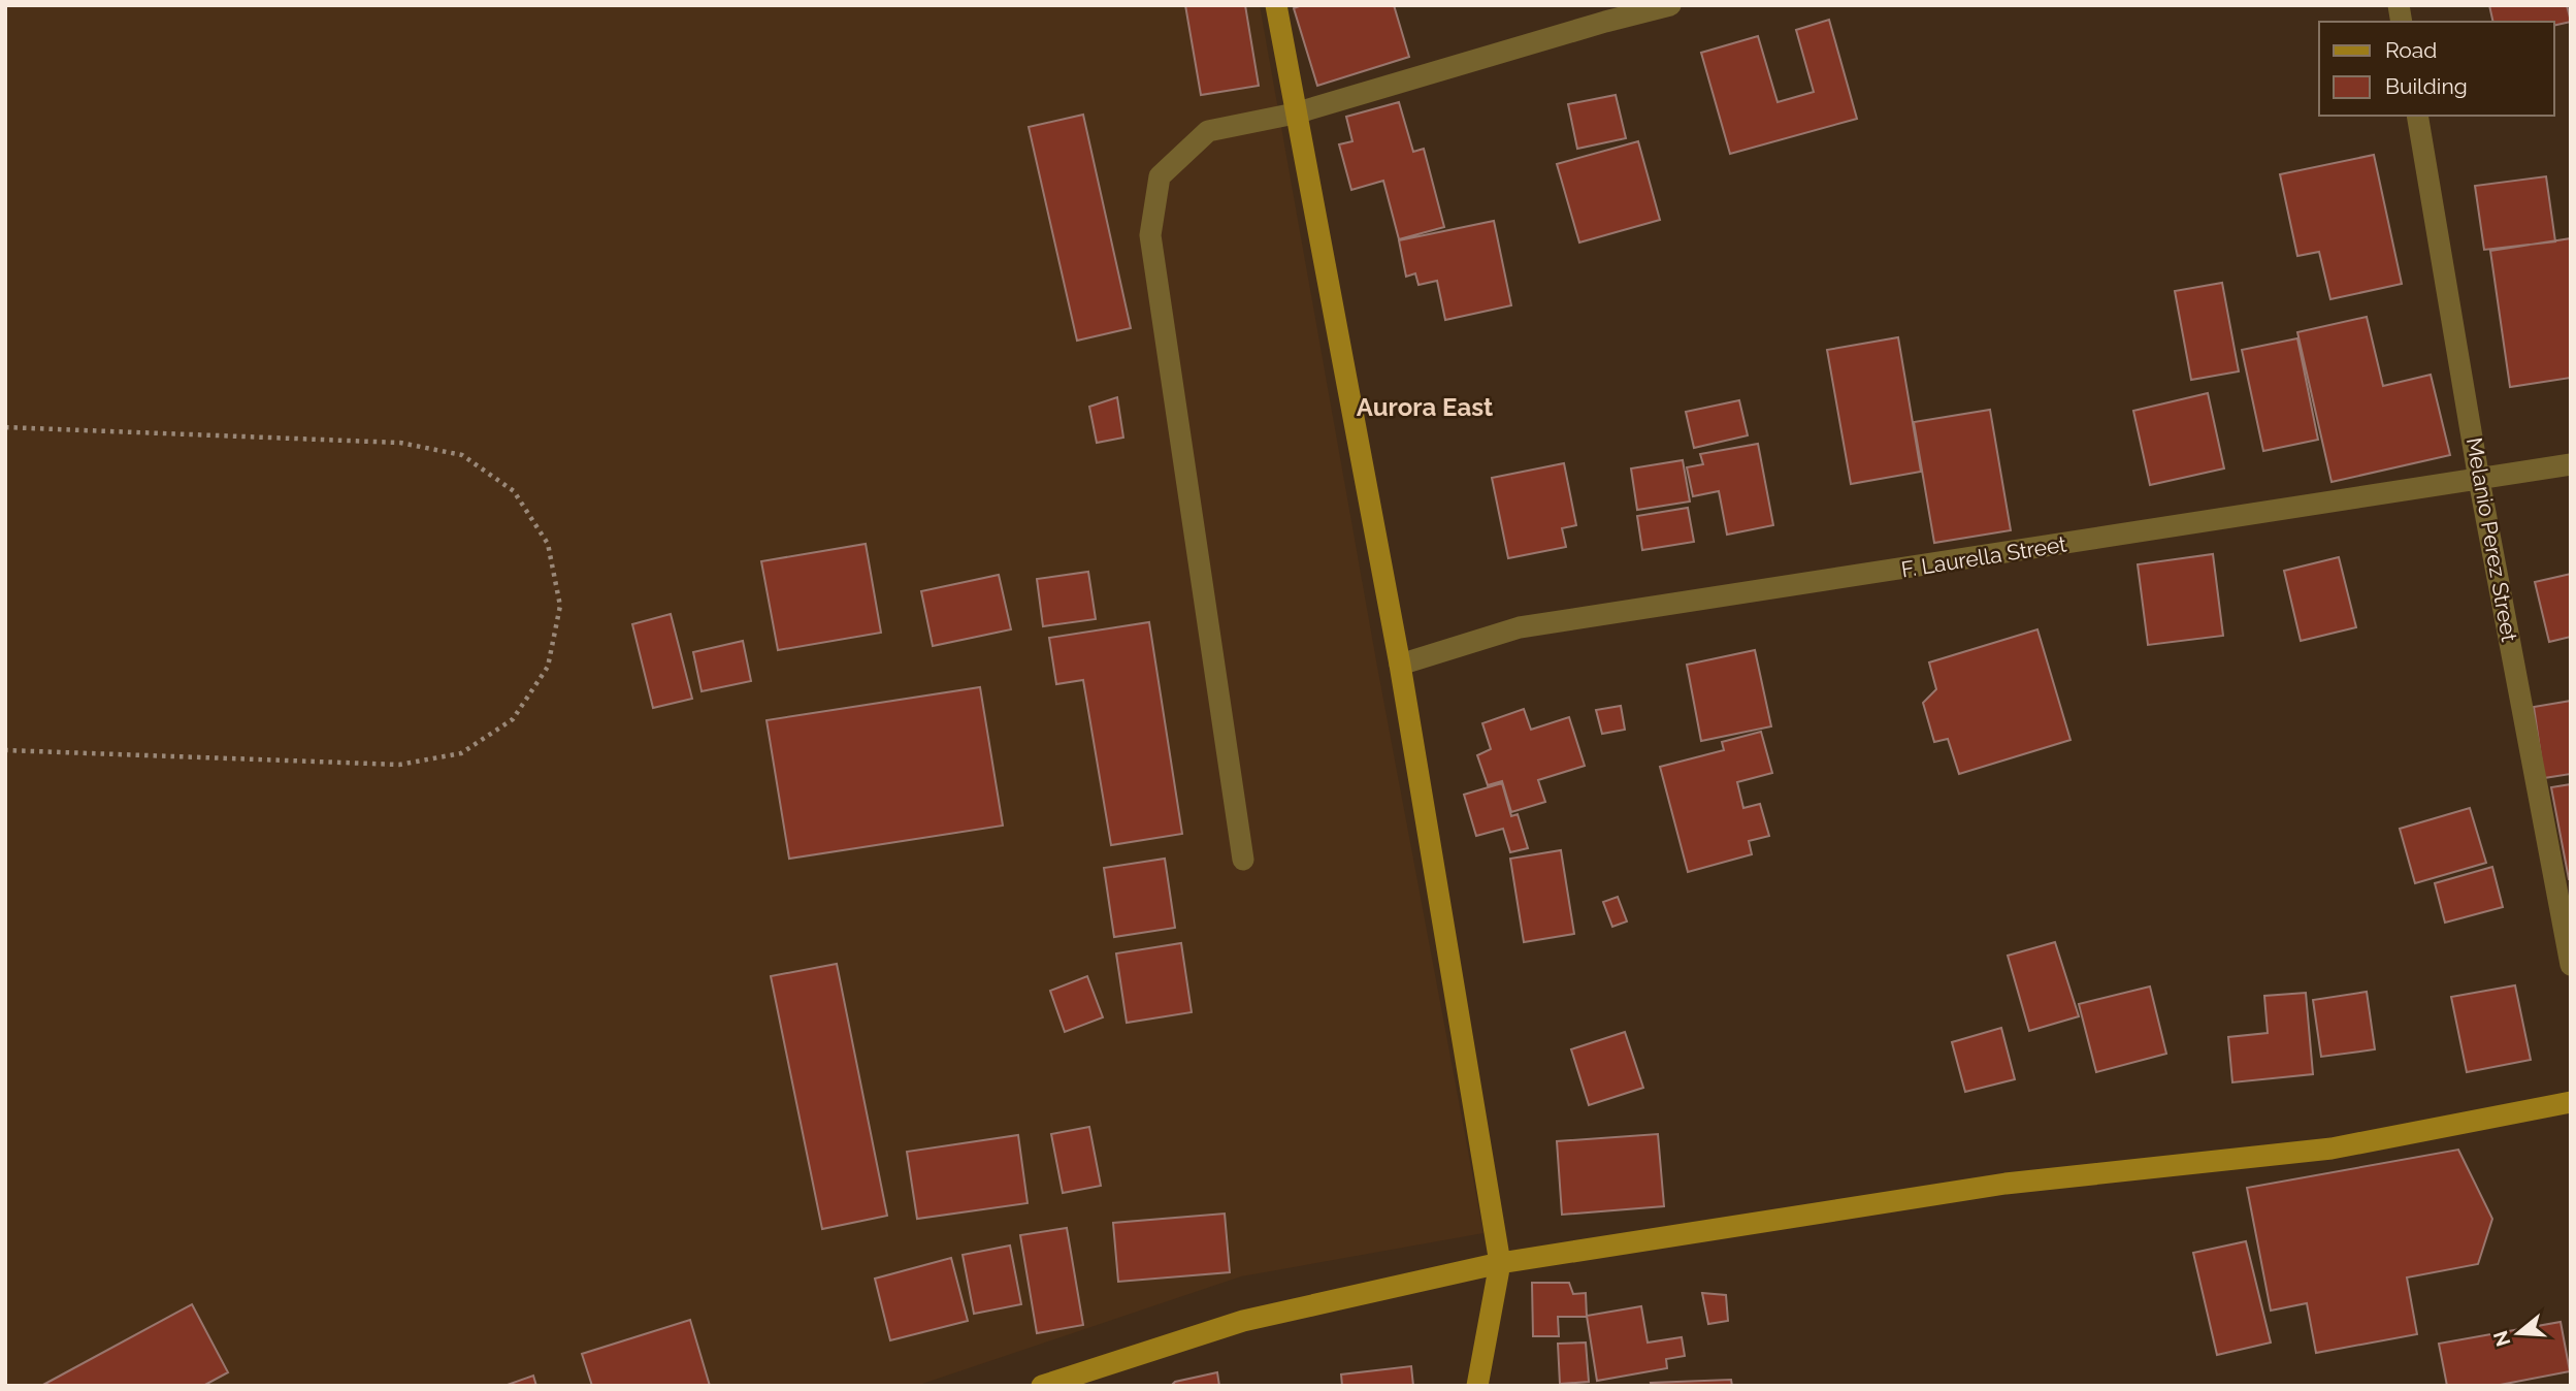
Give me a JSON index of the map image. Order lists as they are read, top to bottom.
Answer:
{
  "streets": {
    "street": ["Melanio Perez Street", "F. Laurella Street"]
  },
  "crossings": [
    ["Melanio Perez Street", "F. Laurella Street"]
  ],
  "districts": ["Aurora East"],
  "legend": ["Road", "Building"],
  "north": "left"
}
